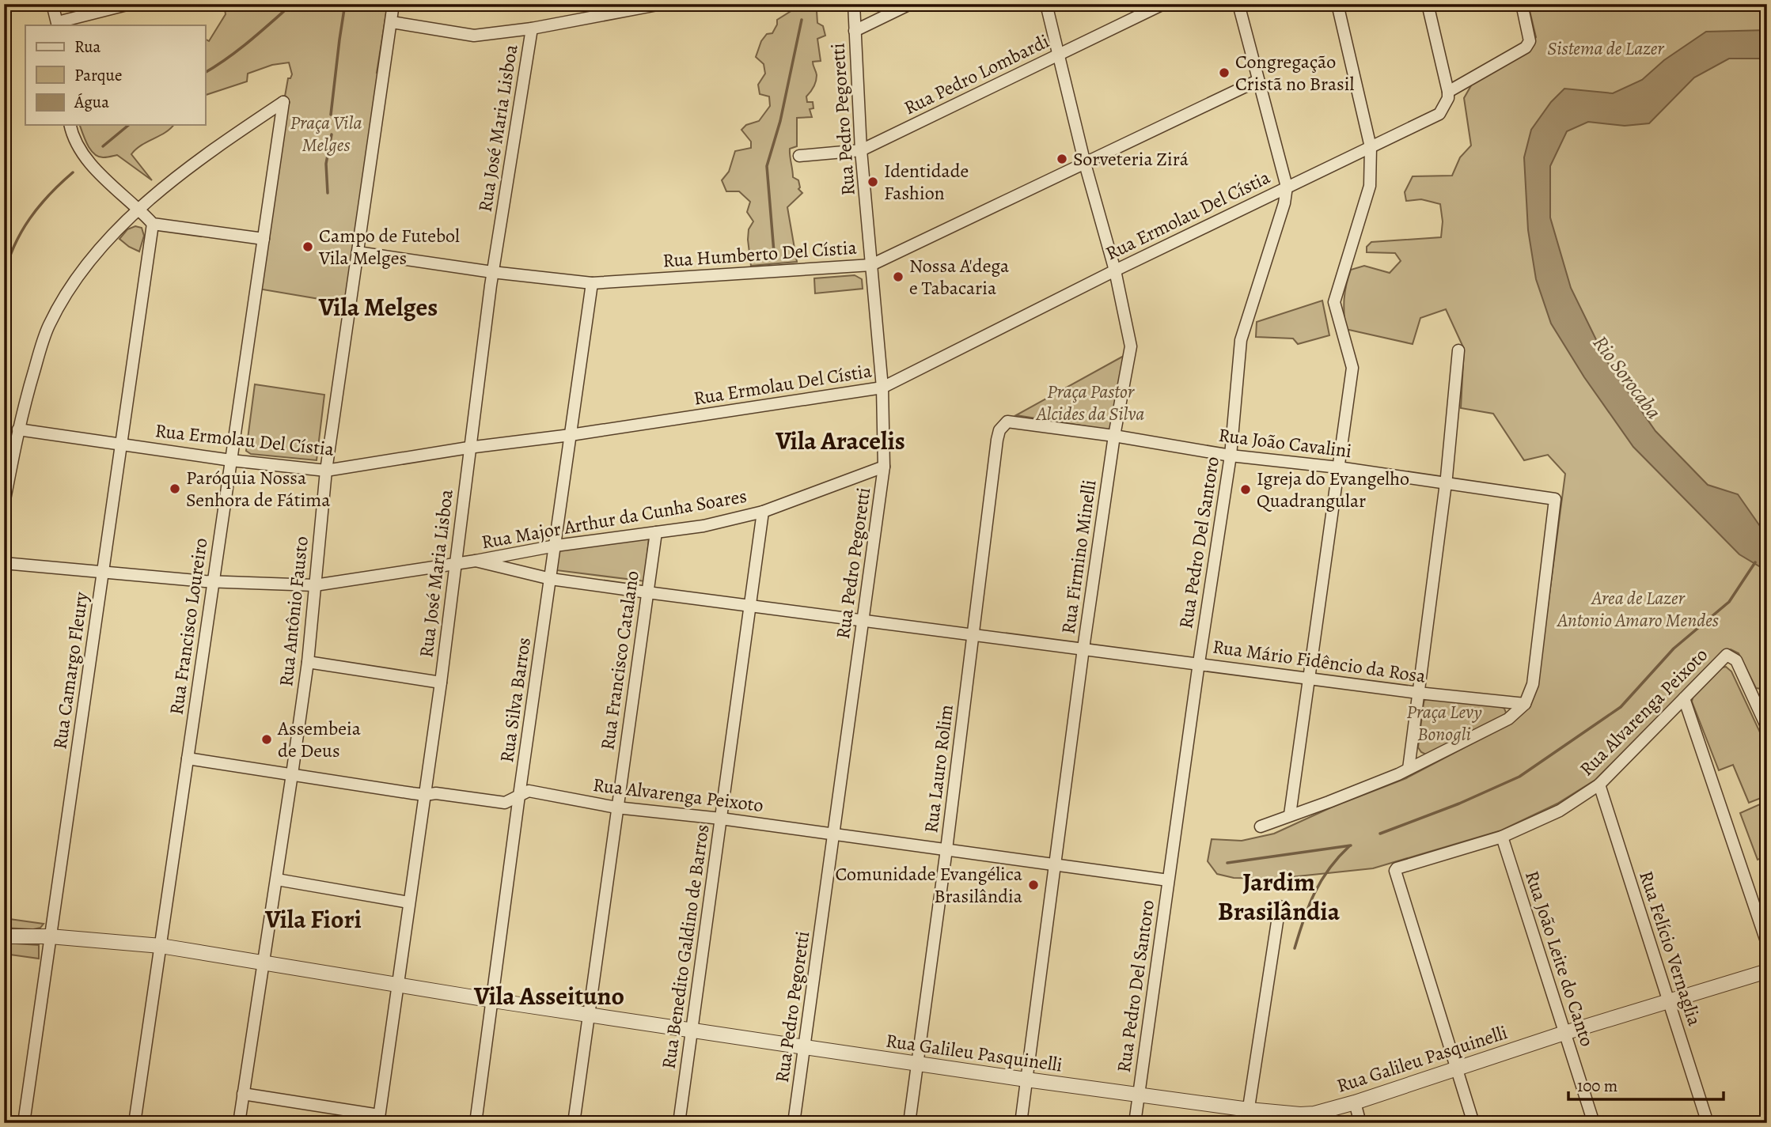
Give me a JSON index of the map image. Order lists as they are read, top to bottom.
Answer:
{
  "streets": {
    "street": [
      "Rua Pedro Lombardi",
      "Rua Pedro Pegoretti",
      "Rua José Maria Lisboa",
      "Rua Ermolau Del Cístia",
      "Rua Humberto Del Cístia",
      "Rua João Cavalini",
      "Rua Major Arthur da Cunha Soares",
      "Rua Pedro Del Santoro",
      "Rua Firmino Minelli",
      "Rua Antônio Fausto",
      "Rua Francisco Loureiro",
      "Rua Francisco Catalano",
      "Rua Mário Fidêncio da Rosa",
      "Rua Camargo Fleury",
      "Rua Silva Barros",
      "Rua Alvarenga Peixoto",
      "Rua Lauro Rolim",
      "Rua Benedito Galdino de Barros",
      "Rua Felício Vernaglia",
      "Rua João Leite do Canto",
      "Rua Galileu Pasquinelli"
    ]
  },
  "crossings": [
    ["Rua Pedro Lombardi", "Rua Pedro Pegoretti"],
    ["Rua Pedro Lombardi", "Rua Firmino Minelli"],
    ["Rua Pedro Pegoretti", "Rua Ermolau Del Cístia"],
    ["Rua Pedro Pegoretti", "Rua Humberto Del Cístia"],
    ["Rua Pedro Pegoretti", "Rua Major Arthur da Cunha Soares"],
    ["Rua Pedro Pegoretti", "Rua Mário Fidêncio da Rosa"],
    ["Rua Pedro Pegoretti", "Rua Alvarenga Peixoto"],
    ["Rua Pedro Pegoretti", "Rua Galileu Pasquinelli"],
    ["Rua José Maria Lisboa", "Rua Ermolau Del Cístia"],
    ["Rua José Maria Lisboa", "Rua Humberto Del Cístia"],
    ["Rua José Maria Lisboa", "Rua Major Arthur da Cunha Soares"],
    ["Rua José Maria Lisboa", "Rua Alvarenga Peixoto"],
    ["Rua José Maria Lisboa", "Rua Galileu Pasquinelli"],
    ["Rua Ermolau Del Cístia", "Rua Pedro Del Santoro"],
    ["Rua Ermolau Del Cístia", "Rua Firmino Minelli"],
    ["Rua Ermolau Del Cístia", "Rua Antônio Fausto"],
    ["Rua Ermolau Del Cístia", "Rua Francisco Loureiro"],
    ["Rua Ermolau Del Cístia", "Rua Camargo Fleury"],
    ["Rua Ermolau Del Cístia", "Rua Silva Barros"],
    ["Rua Humberto Del Cístia", "Rua Pedro Del Santoro"],
    ["Rua Humberto Del Cístia", "Rua Firmino Minelli"],
    ["Rua Humberto Del Cístia", "Rua Antônio Fausto"],
    ["Rua Humberto Del Cístia", "Rua Silva Barros"],
    ["Rua João Cavalini", "Rua Pedro Del Santoro"],
    ["Rua João Cavalini", "Rua Firmino Minelli"],
    ["Rua João Cavalini", "Rua Mário Fidêncio da Rosa"],
    ["Rua João Cavalini", "Rua Lauro Rolim"],
    ["Rua Major Arthur da Cunha Soares", "Rua Antônio Fausto"],
    ["Rua Major Arthur da Cunha Soares", "Rua Francisco Loureiro"],
    ["Rua Major Arthur da Cunha Soares", "Rua Francisco Catalano"],
    ["Rua Major Arthur da Cunha Soares", "Rua Mário Fidêncio da Rosa"],
    ["Rua Major Arthur da Cunha Soares", "Rua Camargo Fleury"],
    ["Rua Major Arthur da Cunha Soares", "Rua Silva Barros"],
    ["Rua Major Arthur da Cunha Soares", "Rua Benedito Galdino de Barros"],
    ["Rua Pedro Del Santoro", "Rua Mário Fidêncio da Rosa"],
    ["Rua Pedro Del Santoro", "Rua Alvarenga Peixoto"],
    ["Rua Pedro Del Santoro", "Rua Galileu Pasquinelli"],
    ["Rua Firmino Minelli", "Rua Mário Fidêncio da Rosa"],
    ["Rua Firmino Minelli", "Rua Alvarenga Peixoto"],
    ["Rua Firmino Minelli", "Rua Galileu Pasquinelli"],
    ["Rua Antônio Fausto", "Rua Alvarenga Peixoto"],
    ["Rua Antônio Fausto", "Rua Galileu Pasquinelli"],
    ["Rua Francisco Loureiro", "Rua Alvarenga Peixoto"],
    ["Rua Francisco Loureiro", "Rua Galileu Pasquinelli"],
    ["Rua Francisco Catalano", "Rua Mário Fidêncio da Rosa"],
    ["Rua Francisco Catalano", "Rua Alvarenga Peixoto"],
    ["Rua Francisco Catalano", "Rua Galileu Pasquinelli"],
    ["Rua Mário Fidêncio da Rosa", "Rua Lauro Rolim"],
    ["Rua Mário Fidêncio da Rosa", "Rua Benedito Galdino de Barros"],
    ["Rua Camargo Fleury", "Rua Galileu Pasquinelli"],
    ["Rua Silva Barros", "Rua Alvarenga Peixoto"],
    ["Rua Silva Barros", "Rua Galileu Pasquinelli"],
    ["Rua Alvarenga Peixoto", "Rua Lauro Rolim"],
    ["Rua Alvarenga Peixoto", "Rua Benedito Galdino de Barros"],
    ["Rua Alvarenga Peixoto", "Rua Felício Vernaglia"],
    ["Rua Alvarenga Peixoto", "Rua João Leite do Canto"],
    ["Rua Alvarenga Peixoto", "Rua Galileu Pasquinelli"],
    ["Rua Lauro Rolim", "Rua Galileu Pasquinelli"],
    ["Rua Benedito Galdino de Barros", "Rua Galileu Pasquinelli"],
    ["Rua Felício Vernaglia", "Rua Galileu Pasquinelli"],
    ["Rua João Leite do Canto", "Rua Galileu Pasquinelli"]
  ],
  "districts": [
    "Vila Melges",
    "Vila Aracelis",
    "Jardim Brasilândia",
    "Vila Fiori",
    "Vila Asseituno"
  ],
  "water": ["Rio Sorocaba"],
  "parks": [
    "Sistema de Lazer",
    "Praça Vila Melges",
    "Praça Pastor Alcides da Silva",
    "Area de Lazer Antonio Amaro Mendes",
    "Praça Levy Bonogli"
  ],
  "places": [
    "Congregação Cristã no Brasil",
    "Sorveteria Zirá",
    "Identidade Fashion",
    "Campo de Futebol Vila Melges",
    "Nossa A'dega e Tabacaria",
    "Paróquia Nossa Senhora de Fátima",
    "Igreja do Evangelho Quadrangular",
    "Assembeia de Deus",
    "Comunidade Evangélica Brasilândia"
  ],
  "legend": ["Rua", "Parque", "Água"],
  "scale_bar": "100 m"
}
